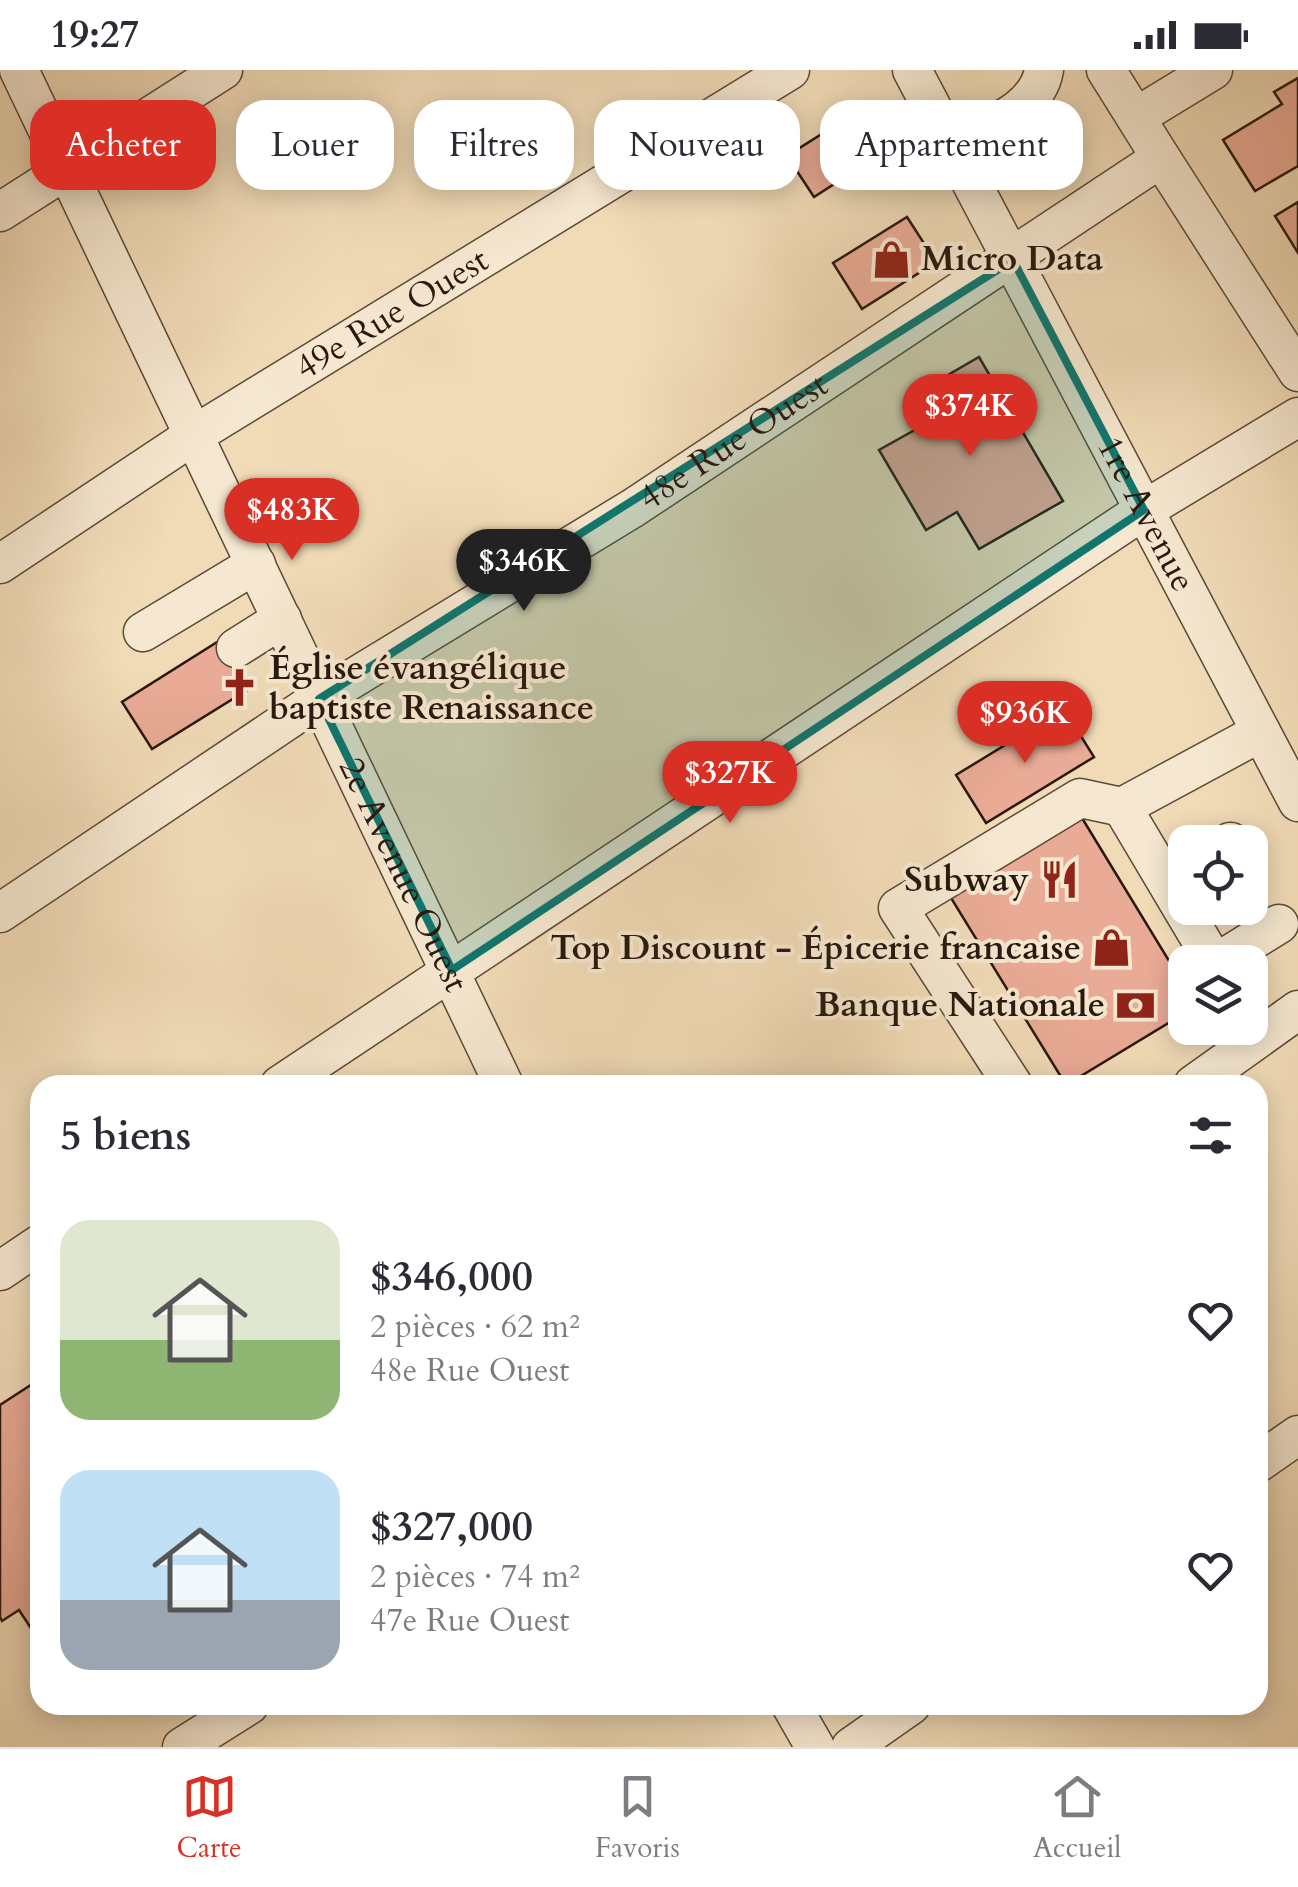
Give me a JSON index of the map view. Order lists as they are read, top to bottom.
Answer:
{
  "streets": {
    "street": [
      "49e Rue Ouest",
      "48e Rue Ouest",
      "1re Avenue",
      "2e Avenue Ouest"
    ]
  },
  "crossings": [
    ["49e Rue Ouest", "2e Avenue Ouest"],
    ["48e Rue Ouest", "1re Avenue"],
    ["48e Rue Ouest", "2e Avenue Ouest"]
  ],
  "places": {
    "shop": ["Micro Data", "Top Discount - Épicerie francaise"],
    "church": ["Église évangélique baptiste Renaissance"],
    "restaurant": ["Subway"],
    "bank": ["Banque Nationale"]
  },
  "page": {
    "status": "19:27",
    "chip": [
      "Acheter",
      "Louer",
      "Filtres",
      "Nouveau",
      "Appartement"
    ],
    "price": [
      "$374K",
      "$483K",
      "$346K",
      "$936K",
      "$327K"
    ],
    "heading": "5 biens",
    "list": [
      {
        "name": "$346,000",
        "note": "2 pièces · 62 m² · 48e Rue Ouest"
      },
      {
        "name": "$327,000",
        "note": "2 pièces · 74 m² · 47e Rue Ouest"
      }
    ],
    "tabs": ["Carte", "Favoris", "Accueil"]
  }
}
